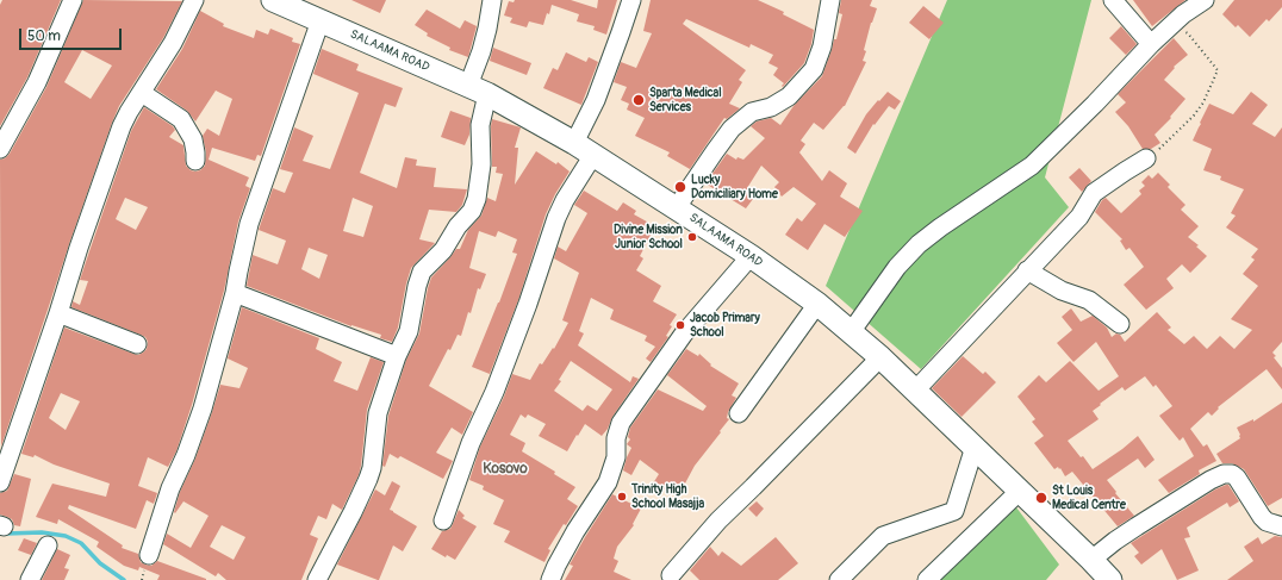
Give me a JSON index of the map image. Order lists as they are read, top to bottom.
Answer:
{
  "streets": {
    "main road": ["SALAAMA ROAD"]
  },
  "districts": ["Kosovo"],
  "places": [
    "Sparta Medical Services",
    "Lucky Domiciliary Home",
    "Divine Mission Junior School",
    "Jacob Primary School",
    "Trinity High School Masajja",
    "St Louis Medical Centre"
  ],
  "scale_bar": "50 m"
}
